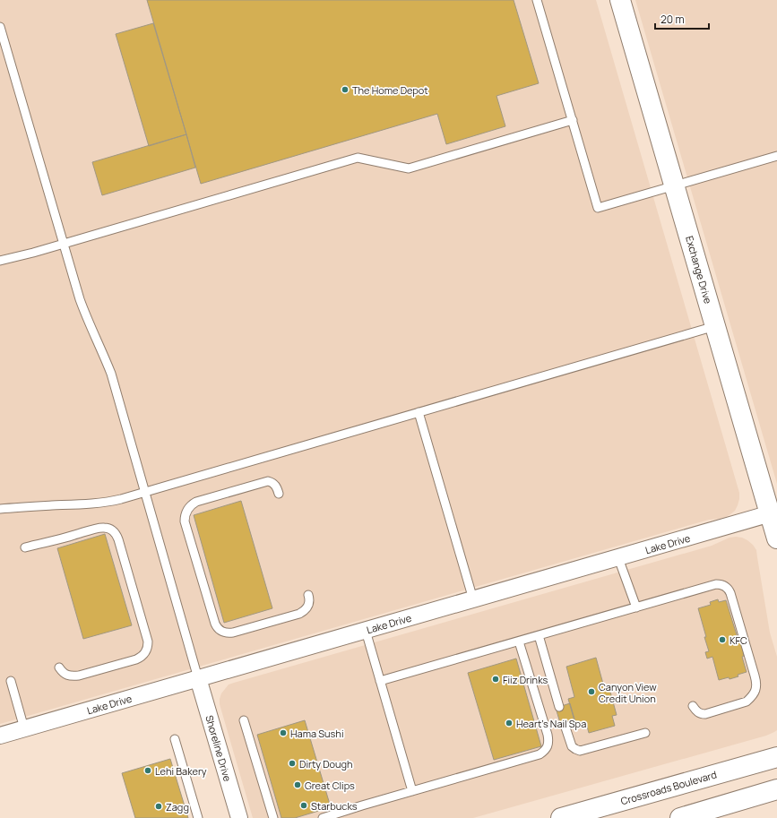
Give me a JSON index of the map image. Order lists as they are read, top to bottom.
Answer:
{
  "streets": {
    "street": [
      "Exchange Drive",
      "Lake Drive",
      "Shoreline Drive",
      "Crossroads Boulevard"
    ]
  },
  "crossings": [
    ["Exchange Drive", "Lake Drive"],
    ["Lake Drive", "Shoreline Drive"]
  ],
  "places": [
    "The Home Depot",
    "KFC",
    "Fiiz Drinks",
    "Canyon View Credit Union",
    "Heart's Nail Spa",
    "Hama Sushi",
    "Dirty Dough",
    "Lehi Bakery",
    "Great Clips",
    "Starbucks",
    "Zagg"
  ],
  "scale_bar": "20 m"
}
